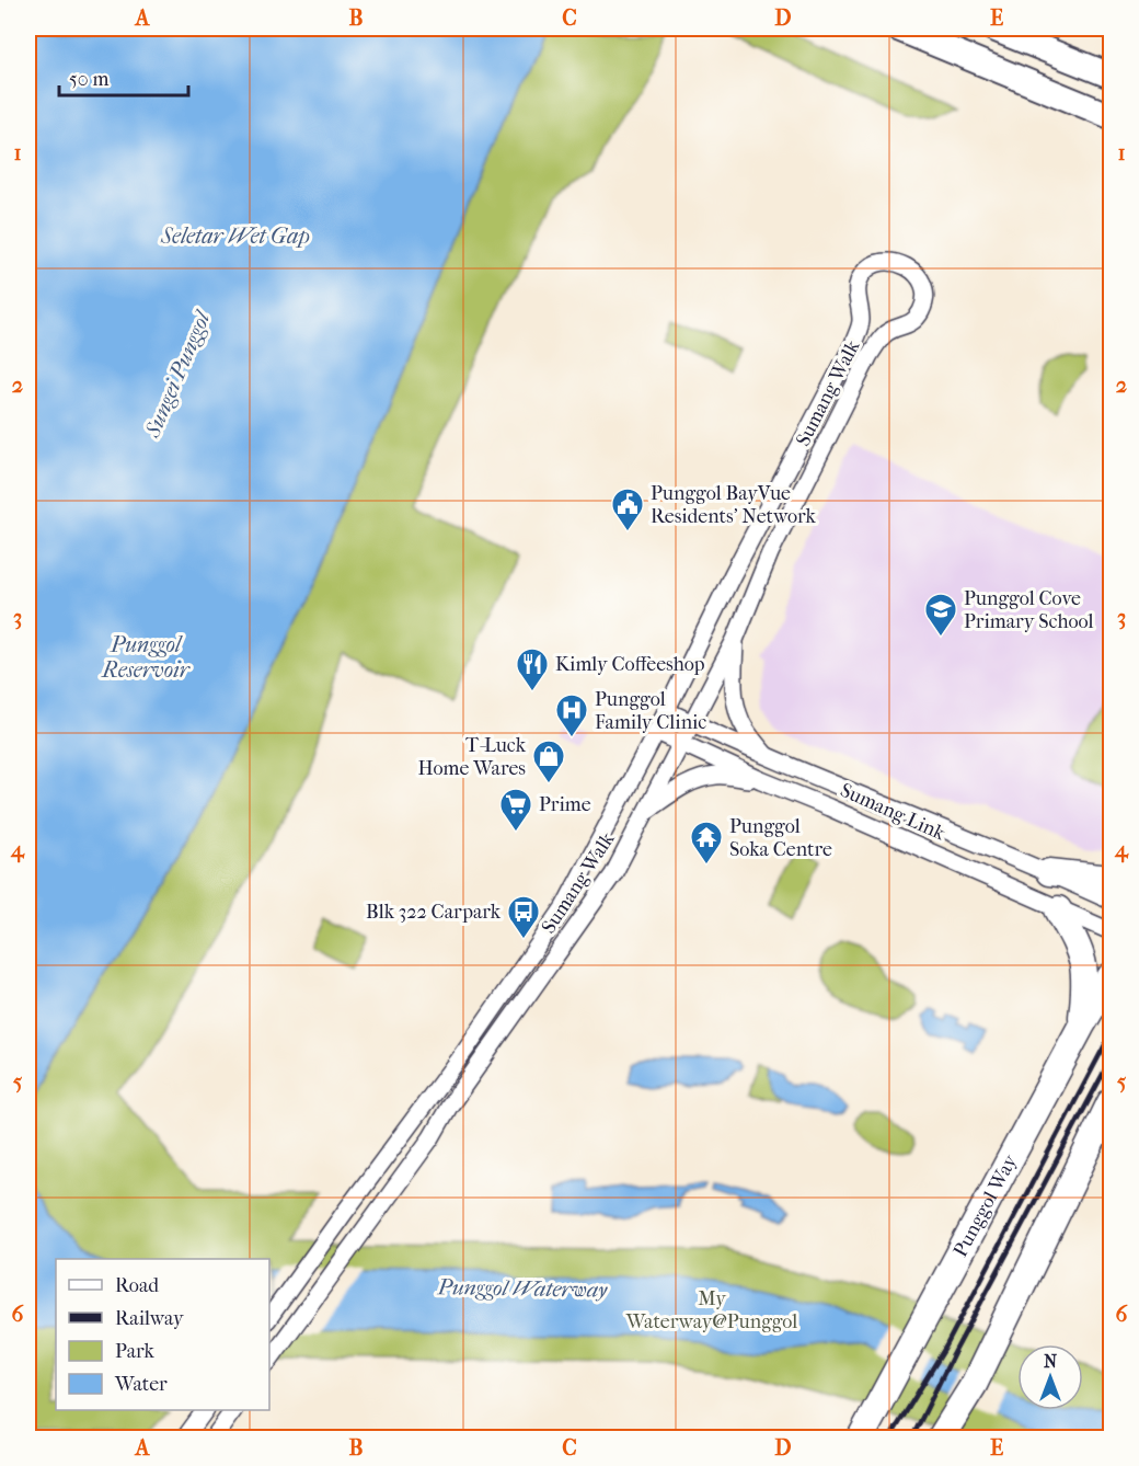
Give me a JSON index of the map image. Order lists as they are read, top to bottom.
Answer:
{
  "streets": {
    "main road": ["Punggol Way"],
    "street": ["Sumang Walk", "Sumang Link"]
  },
  "crossings": [
    ["Sumang Walk", "Sumang Link"]
  ],
  "water": [
    "Seletar Wet Gap",
    "Sungei Punggol",
    "Punggol Reservoir",
    "Punggol Waterway"
  ],
  "parks": ["My Waterway@Punggol"],
  "places": {
    "public building": ["Punggol BayVue Residents' Network"],
    "school or university": ["Punggol Cove Primary School"],
    "restaurant": ["Kimly Coffeeshop"],
    "hospital": ["Punggol Family Clinic"],
    "shop": ["T-Luck Home Wares"],
    "supermarket": ["Prime"],
    "temple": ["Punggol Soka Centre"],
    "bus stop": ["Blk 322 Carpark"]
  },
  "legend": [
    "Road",
    "Railway",
    "Park",
    "Water"
  ],
  "scale_bar": "50 m",
  "north": "top",
  "grid": {
    "columns": [
      "A",
      "B",
      "C",
      "D",
      "E"
    ],
    "rows": [
      "1",
      "2",
      "3",
      "4",
      "5",
      "6"
    ]
  }
}
